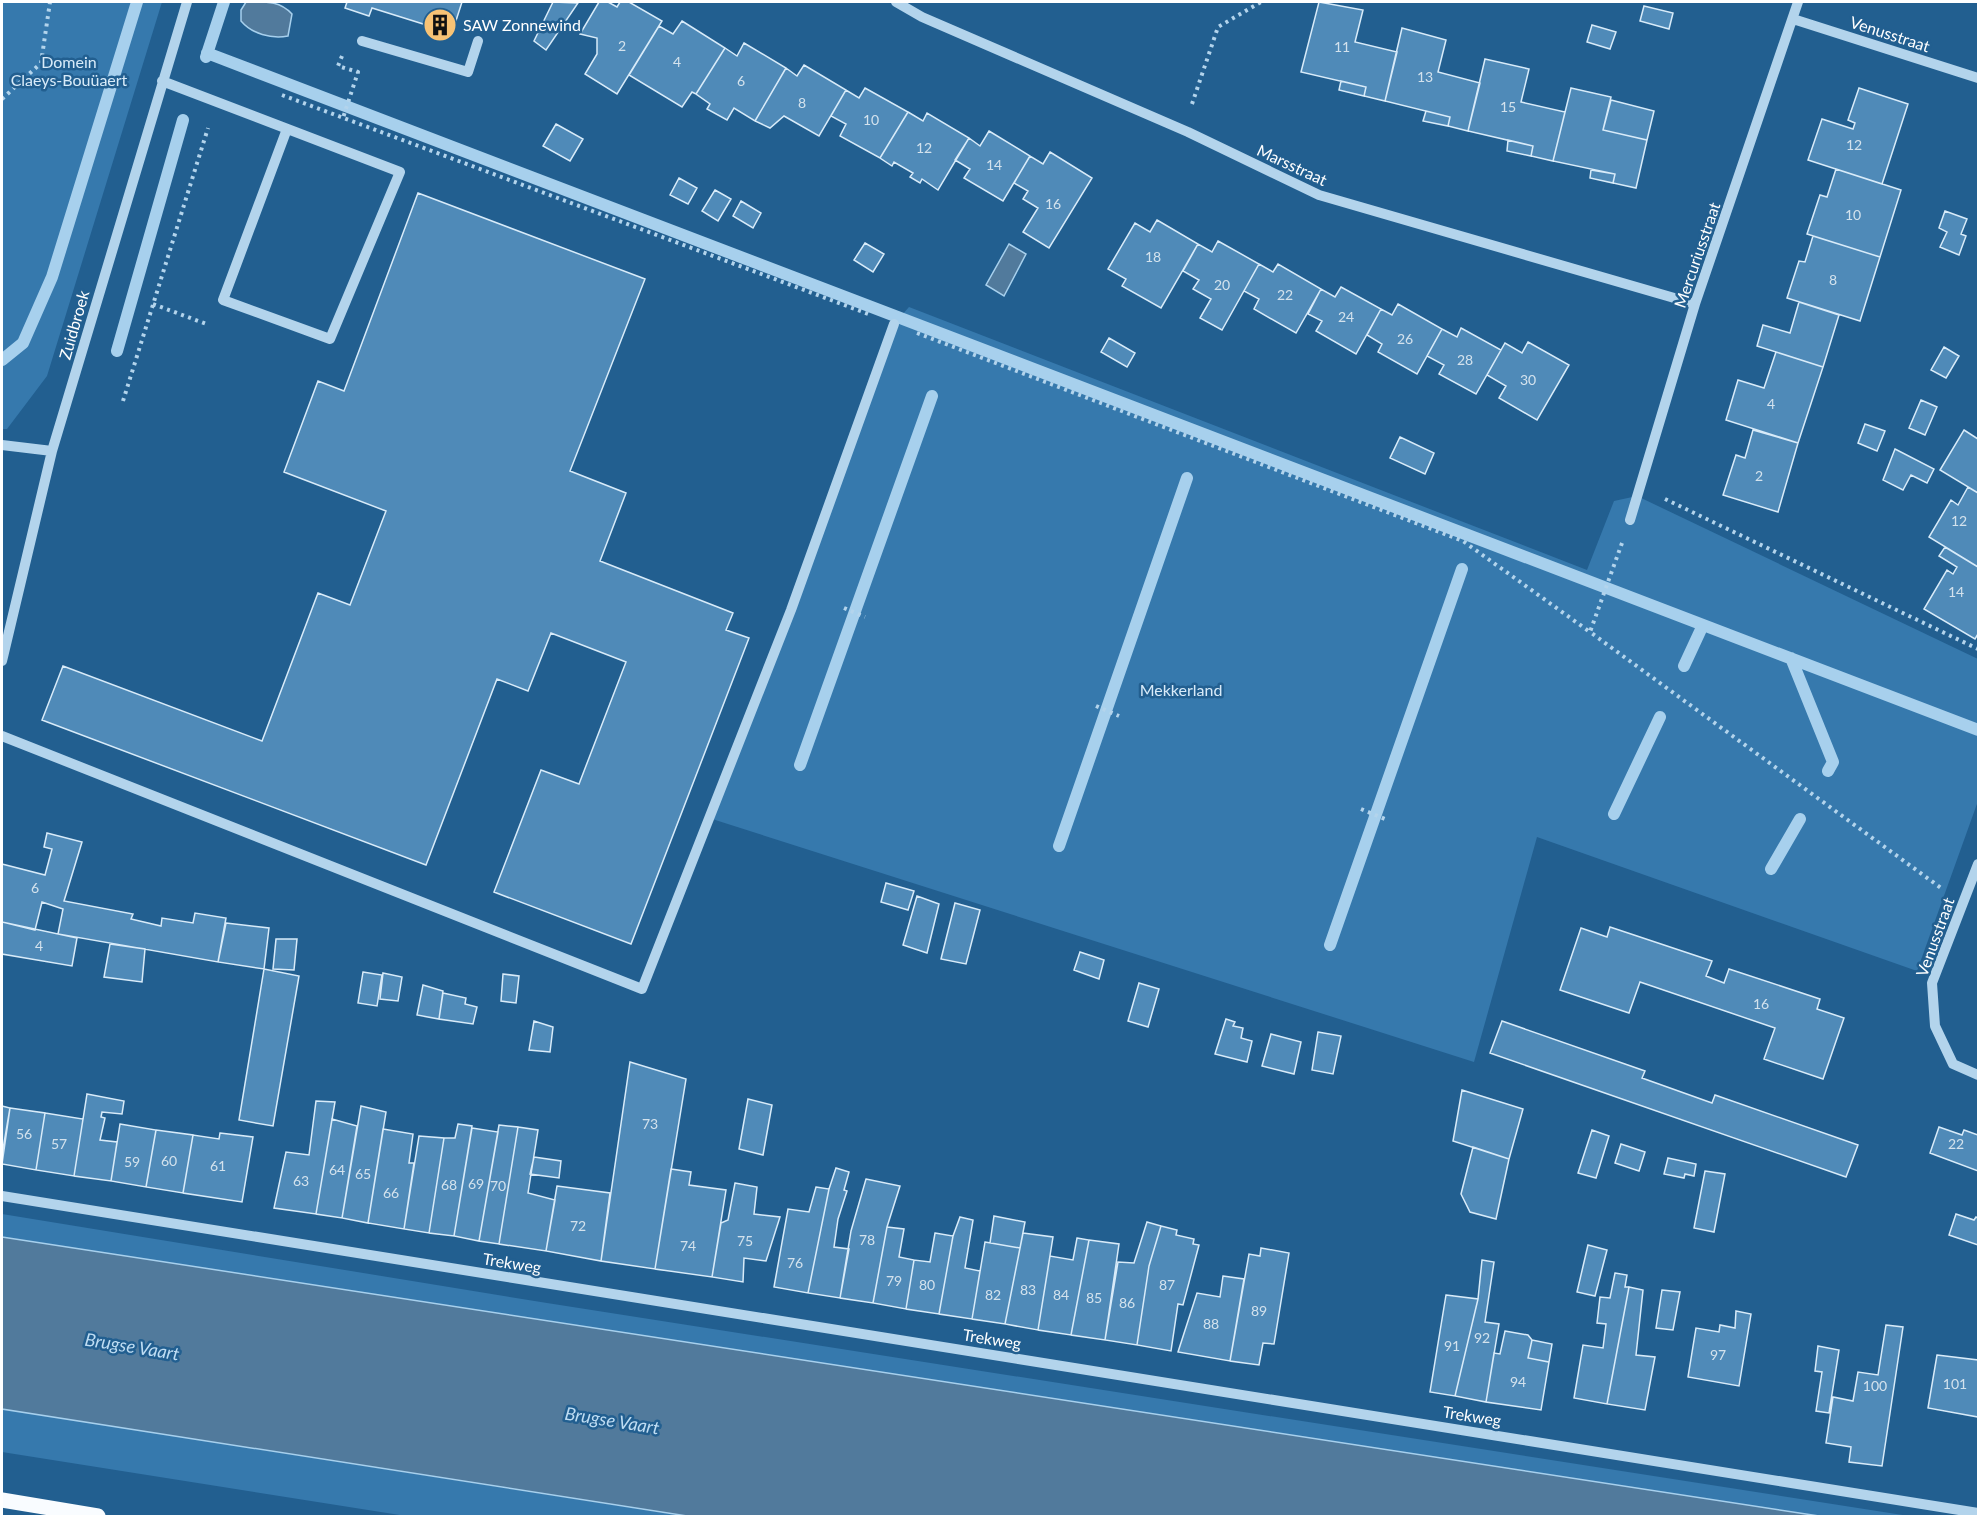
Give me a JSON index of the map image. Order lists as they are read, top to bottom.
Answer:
{
  "streets": {
    "street": [
      "Venusstraat",
      "Marsstraat",
      "Mercuriusstraat",
      "Zuidbroek",
      "Trekweg"
    ]
  },
  "crossings": [
    ["Venusstraat", "Mercuriusstraat"],
    ["Marsstraat", "Mercuriusstraat"]
  ],
  "water": ["Brugse Vaart"],
  "parks": ["Domein Claeys-Bouüaert", "Mekkerland"],
  "places": {
    "building": ["SAW Zonnewind"]
  },
  "house_numbers": [
    "2",
    "11",
    "4",
    "13",
    "6",
    "8",
    "15",
    "10",
    "12",
    "12",
    "14",
    "16",
    "10",
    "18",
    "8",
    "20",
    "22",
    "24",
    "26",
    "28",
    "30",
    "4",
    "2",
    "12",
    "14",
    "6",
    "4",
    "16",
    "73",
    "56",
    "57",
    "22",
    "60",
    "59",
    "61",
    "64",
    "65",
    "63",
    "69",
    "68",
    "70",
    "66",
    "72",
    "78",
    "75",
    "74",
    "76",
    "79",
    "80",
    "87",
    "83",
    "82",
    "84",
    "85",
    "86",
    "89",
    "88",
    "92",
    "91",
    "97",
    "94",
    "101",
    "100"
  ]
}
